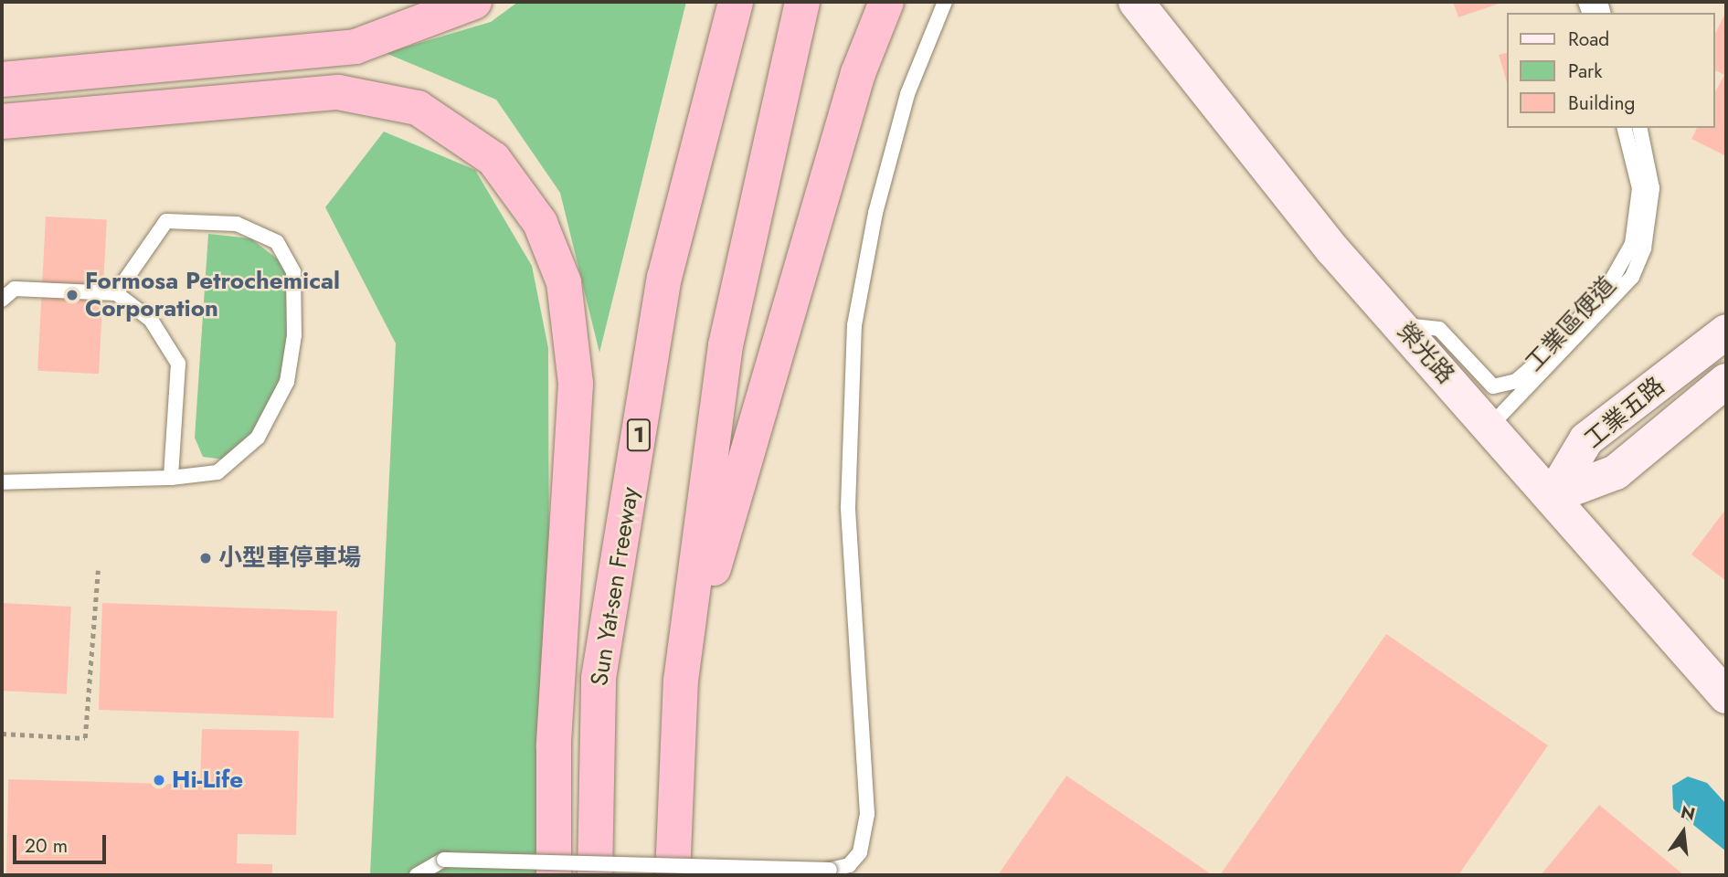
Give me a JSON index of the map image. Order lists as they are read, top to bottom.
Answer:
{
  "streets": {
    "highway": ["1", "Sun Yat-sen Freeway"],
    "street": ["榮光路", "工業五路"],
    "lane": ["工業區便道"]
  },
  "crossings": [
    ["工業區便道", "榮光路"],
    ["榮光路", "工業五路"]
  ],
  "places": ["Formosa Petrochemical Corporation", "小型車停車場", "Hi-Life"],
  "legend": ["Road", "Park", "Building"],
  "scale_bar": "20 m",
  "north": "top"
}
